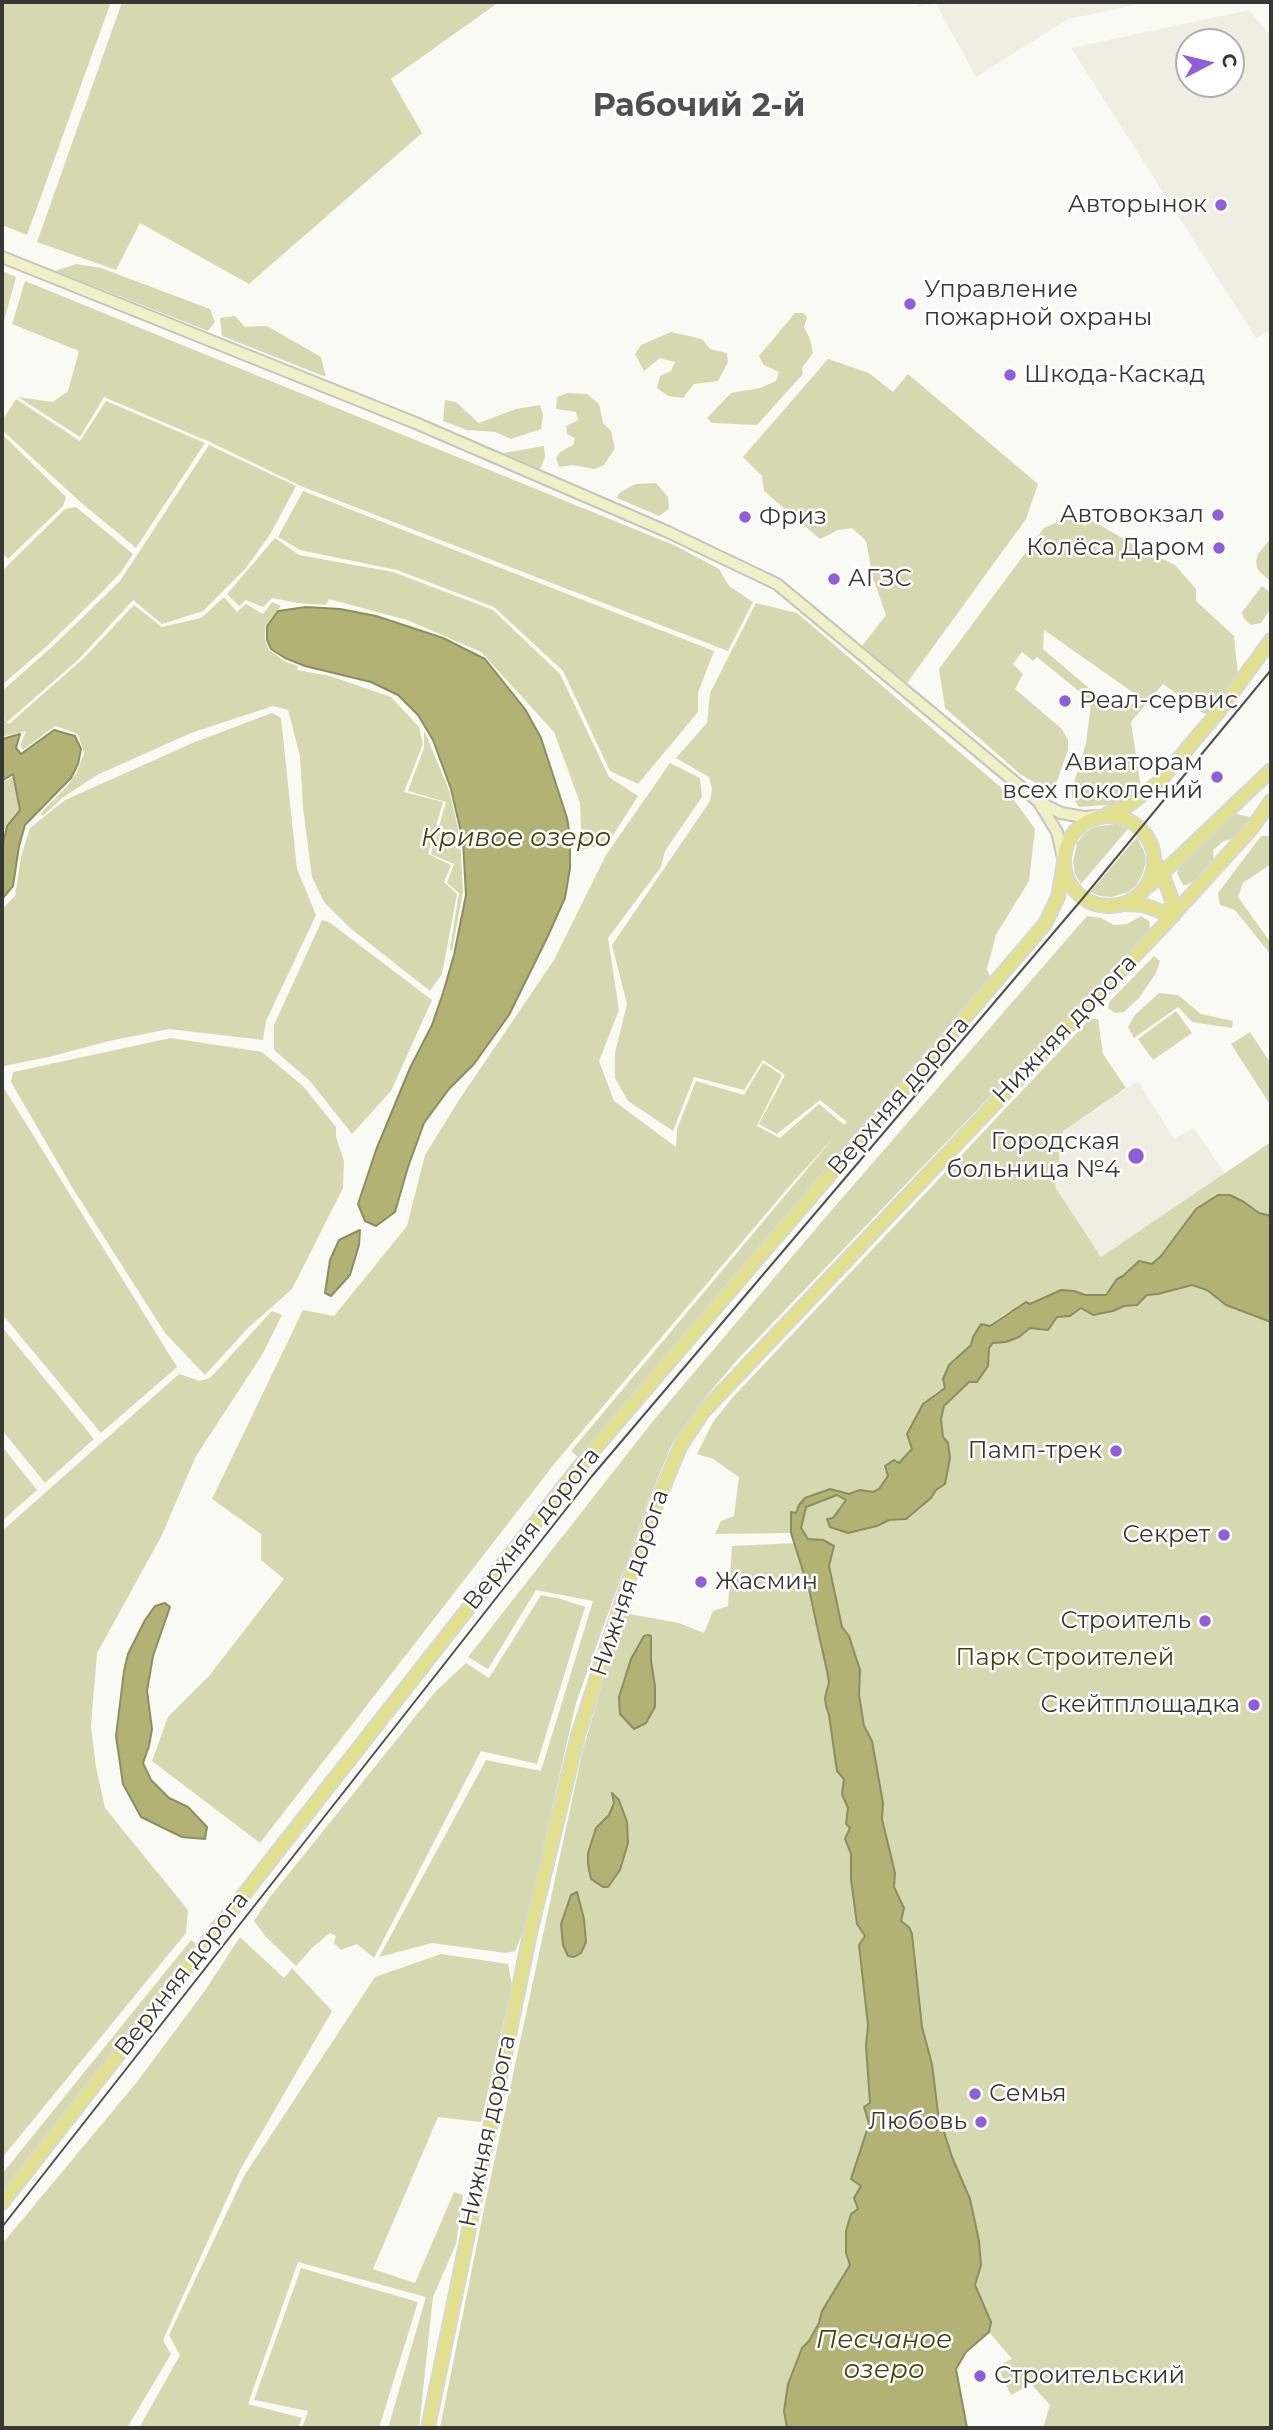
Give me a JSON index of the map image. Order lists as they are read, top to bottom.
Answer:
{
  "streets": {
    "main road": ["Нижняя дорога", "Верхняя дорога"]
  },
  "districts": ["Рабочий 2‑й"],
  "water": ["Кривое озеро", "Песчаное озеро"],
  "parks": ["Парк Строителей"],
  "places": [
    "Авторынок",
    "Управление пожарной охраны",
    "Шкода-Каскад",
    "Автовокзал",
    "Фриз",
    "Колёса Даром",
    "АГЗС",
    "Реал-сервис",
    "Авиаторам всех поколений",
    "Городская больница №4",
    "Памп-трек",
    "Секрет",
    "Жасмин",
    "Строитель",
    "Скейтплощадка",
    "Семья",
    "Любовь",
    "Строительский"
  ],
  "north": "right"
}
